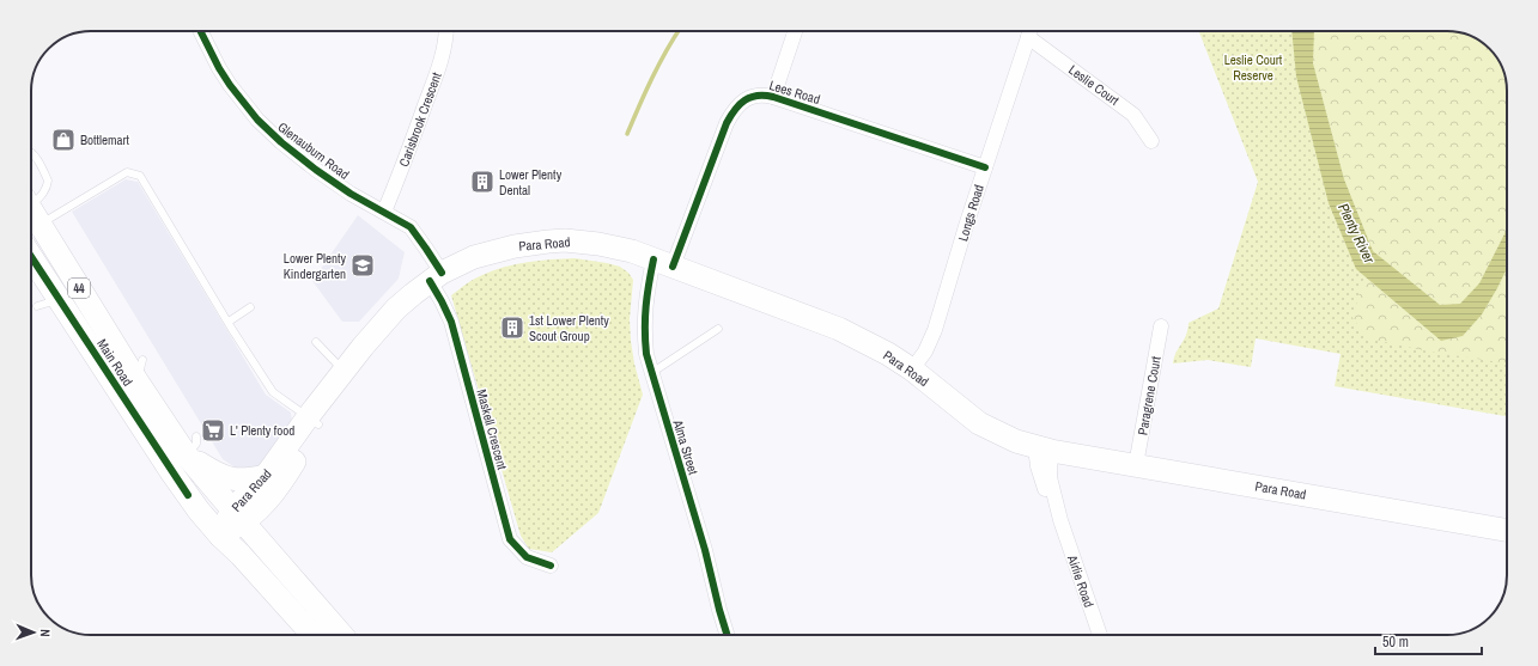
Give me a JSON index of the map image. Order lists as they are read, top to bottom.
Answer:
{
  "streets": {
    "main road": ["Para Road", "44", "Main Road"],
    "street": [
      "Leslie Court",
      "Lees Road",
      "Carisbrook Crescent",
      "Glenauburn Road",
      "Longs Road",
      "Paragrene Court",
      "Maskell Crescent",
      "Alma Street",
      "Airlie Road"
    ]
  },
  "crossings": [
    ["Leslie Court", "Longs Road"],
    ["Lees Road", "Longs Road"],
    ["Lees Road", "Para Road"],
    ["Lees Road", "Alma Street"],
    ["Carisbrook Crescent", "Glenauburn Road"],
    ["Glenauburn Road", "Para Road"],
    ["Glenauburn Road", "Maskell Crescent"],
    ["Longs Road", "Para Road"],
    ["Para Road", "Main Road"],
    ["Para Road", "Paragrene Court"],
    ["Para Road", "Maskell Crescent"],
    ["Para Road", "Alma Street"],
    ["Para Road", "Airlie Road"]
  ],
  "water": ["Plenty River"],
  "parks": ["Leslie Court Reserve"],
  "places": {
    "shop": ["Bottlemart"],
    "building": ["Lower Plenty Dental", "1st Lower Plenty Scout Group"],
    "school or university": ["Lower Plenty Kindergarten"],
    "supermarket": ["L' Plenty food"]
  },
  "scale_bar": "50 m",
  "north": "right"
}
